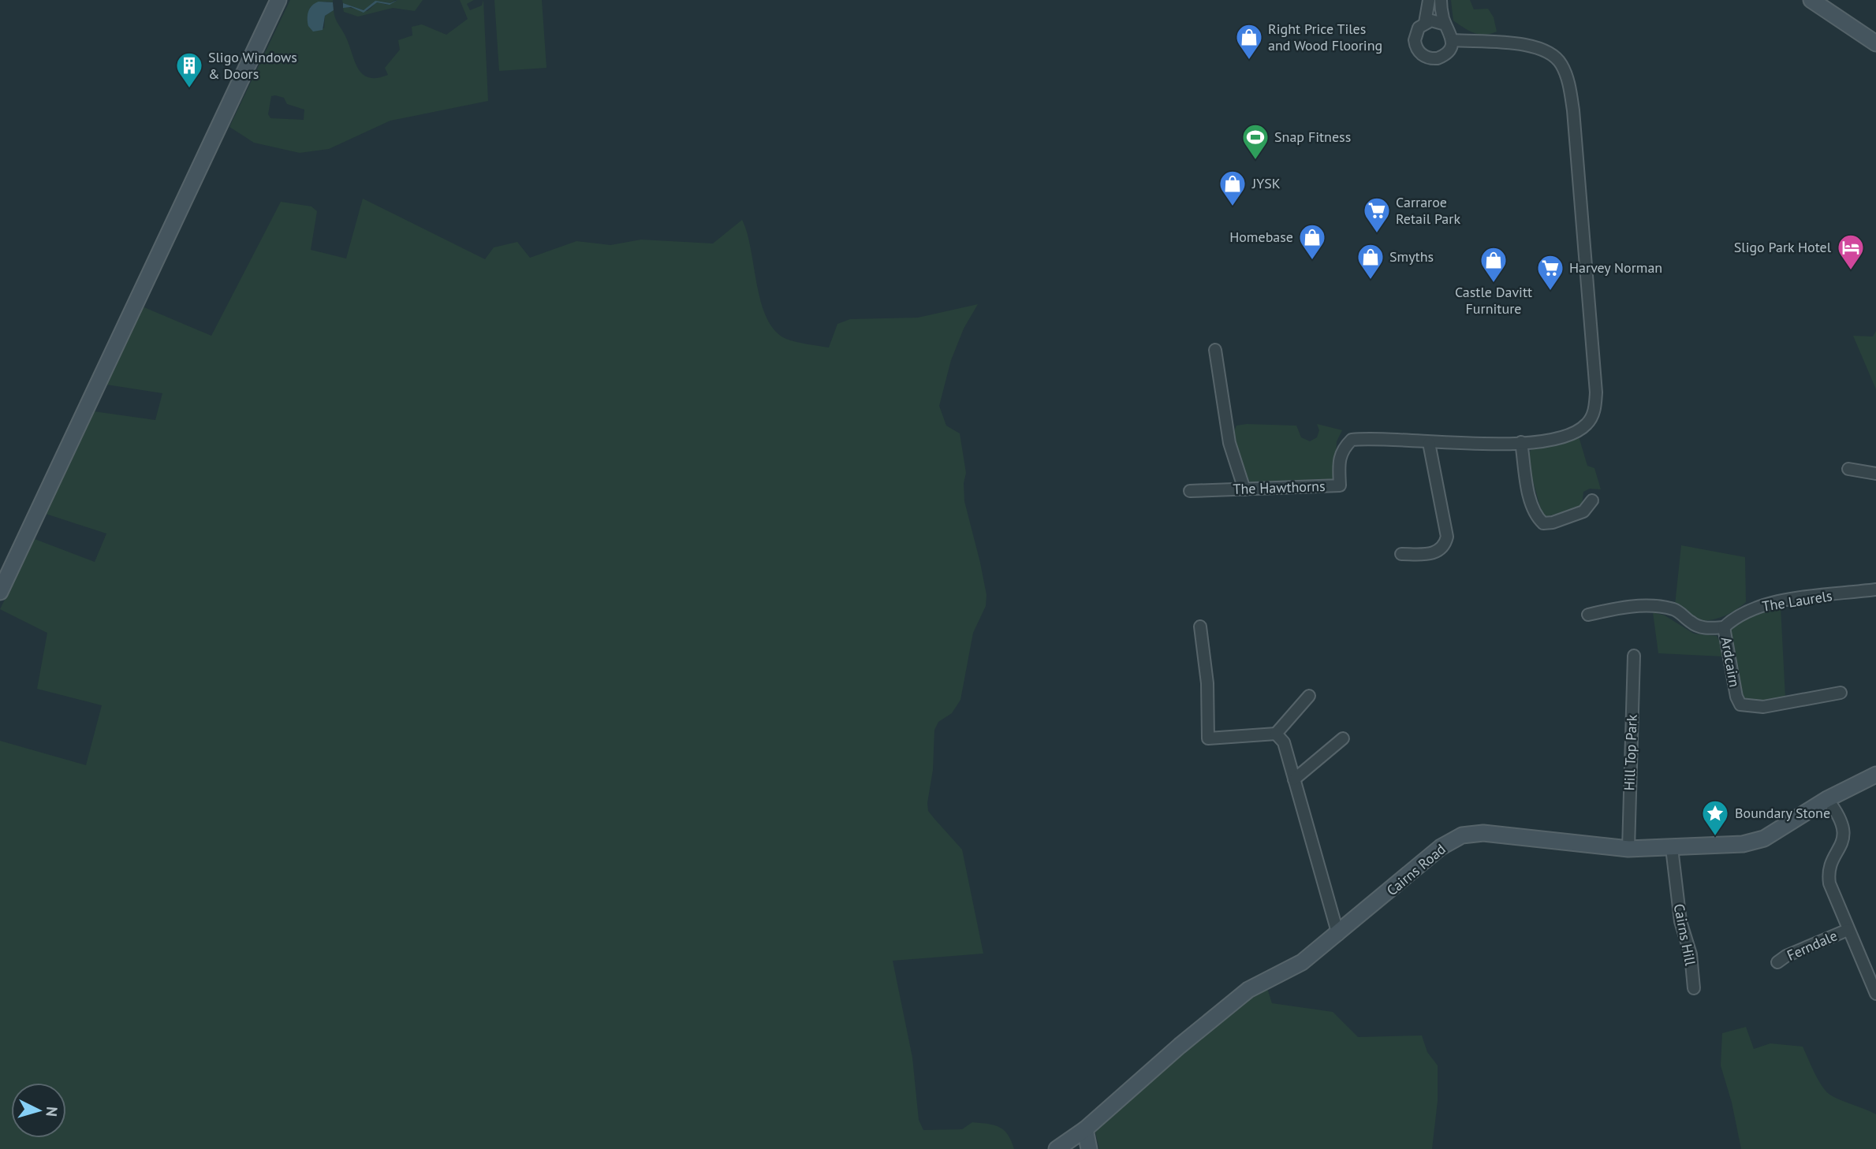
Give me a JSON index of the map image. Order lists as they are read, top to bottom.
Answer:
{
  "streets": {
    "street": [
      "The Hawthorns",
      "The Laurels",
      "Ardcairn",
      "Hill Top Park",
      "Cairns Road",
      "Cairns Hill",
      "Ferndale"
    ]
  },
  "crossings": [
    ["The Laurels", "Ardcairn"],
    ["Hill Top Park", "Cairns Road"],
    ["Cairns Road", "Cairns Hill"],
    ["Cairns Road", "Ferndale"]
  ],
  "places": {
    "shop": [
      "Right Price Tiles and Wood Flooring",
      "JYSK",
      "Homebase",
      "Smyths",
      "Castle Davitt Furniture"
    ],
    "building": ["Sligo Windows & Doors"],
    "sports": ["Snap Fitness"],
    "supermarket": ["Carraroe Retail Park", "Harvey Norman"],
    "hotel": ["Sligo Park Hotel"],
    "place": ["Boundary Stone"]
  },
  "north": "right"
}
